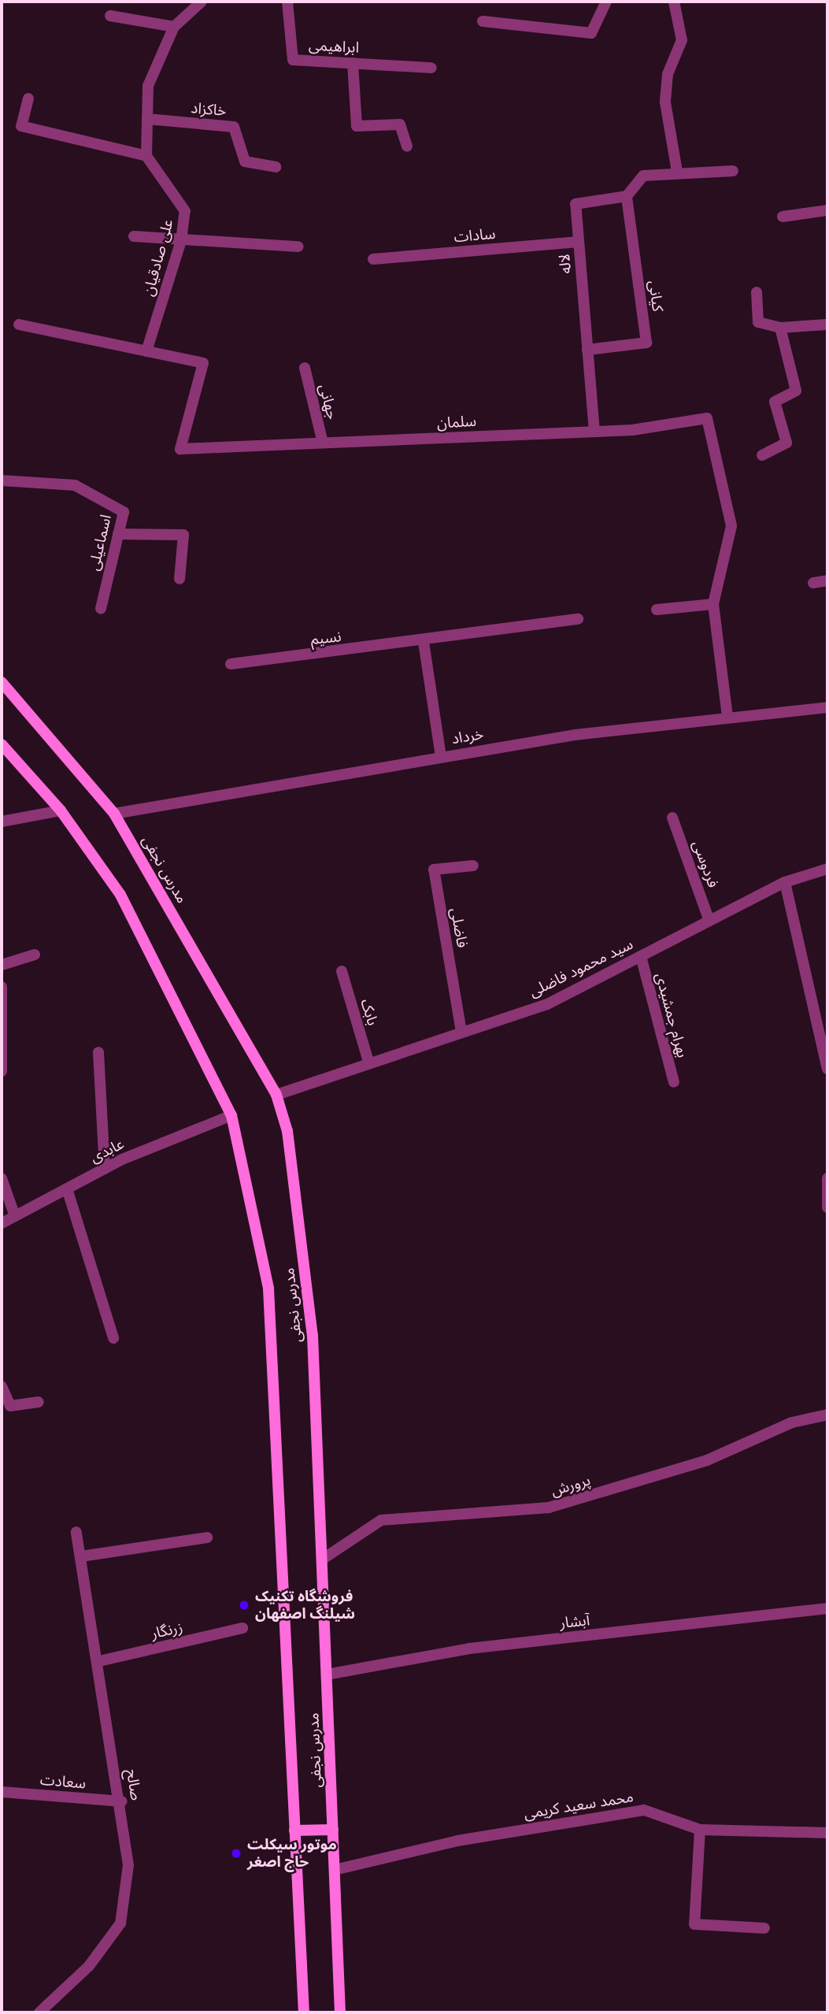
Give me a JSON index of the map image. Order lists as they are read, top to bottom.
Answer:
{
  "streets": {
    "main road": ["مدرس نجفی"],
    "street": [
      "ابراهیمی",
      "خاکزاد",
      "سادات",
      "علی صادقیان",
      "لاله",
      "کیانی",
      "جهانی",
      "سلمان",
      "اسماعیلی",
      "نسیم",
      "خرداد",
      "فردوسی",
      "فاضلی",
      "سید محمود فاضلی",
      "بابک",
      "بهرام جمشیدی",
      "عابدی",
      "پرورش",
      "آبشار",
      "زرنگار",
      "سعادت",
      "صالح",
      "محمد سعید کریمی"
    ]
  },
  "crossings": [
    ["سادات", "لاله"],
    ["علی صادقیان", "سلمان"],
    ["لاله", "کیانی"],
    ["لاله", "سلمان"],
    ["جهانی", "سلمان"],
    ["سلمان", "خرداد"],
    ["خرداد", "مدرس نجفی"],
    ["فردوسی", "سید محمود فاضلی"],
    ["مدرس نجفی", "سید محمود فاضلی"],
    ["مدرس نجفی", "عابدی"],
    ["مدرس نجفی", "پرورش"],
    ["مدرس نجفی", "آبشار"],
    ["مدرس نجفی", "محمد سعید کریمی"],
    ["فاضلی", "سید محمود فاضلی"],
    ["سید محمود فاضلی", "بابک"],
    ["سید محمود فاضلی", "بهرام جمشیدی"],
    ["زرنگار", "صالح"],
    ["سعادت", "صالح"]
  ],
  "places": ["فروشگاه تکنیک شیلنگ اصفهان", "موتور سیکلت حاج اصغر"]
}
